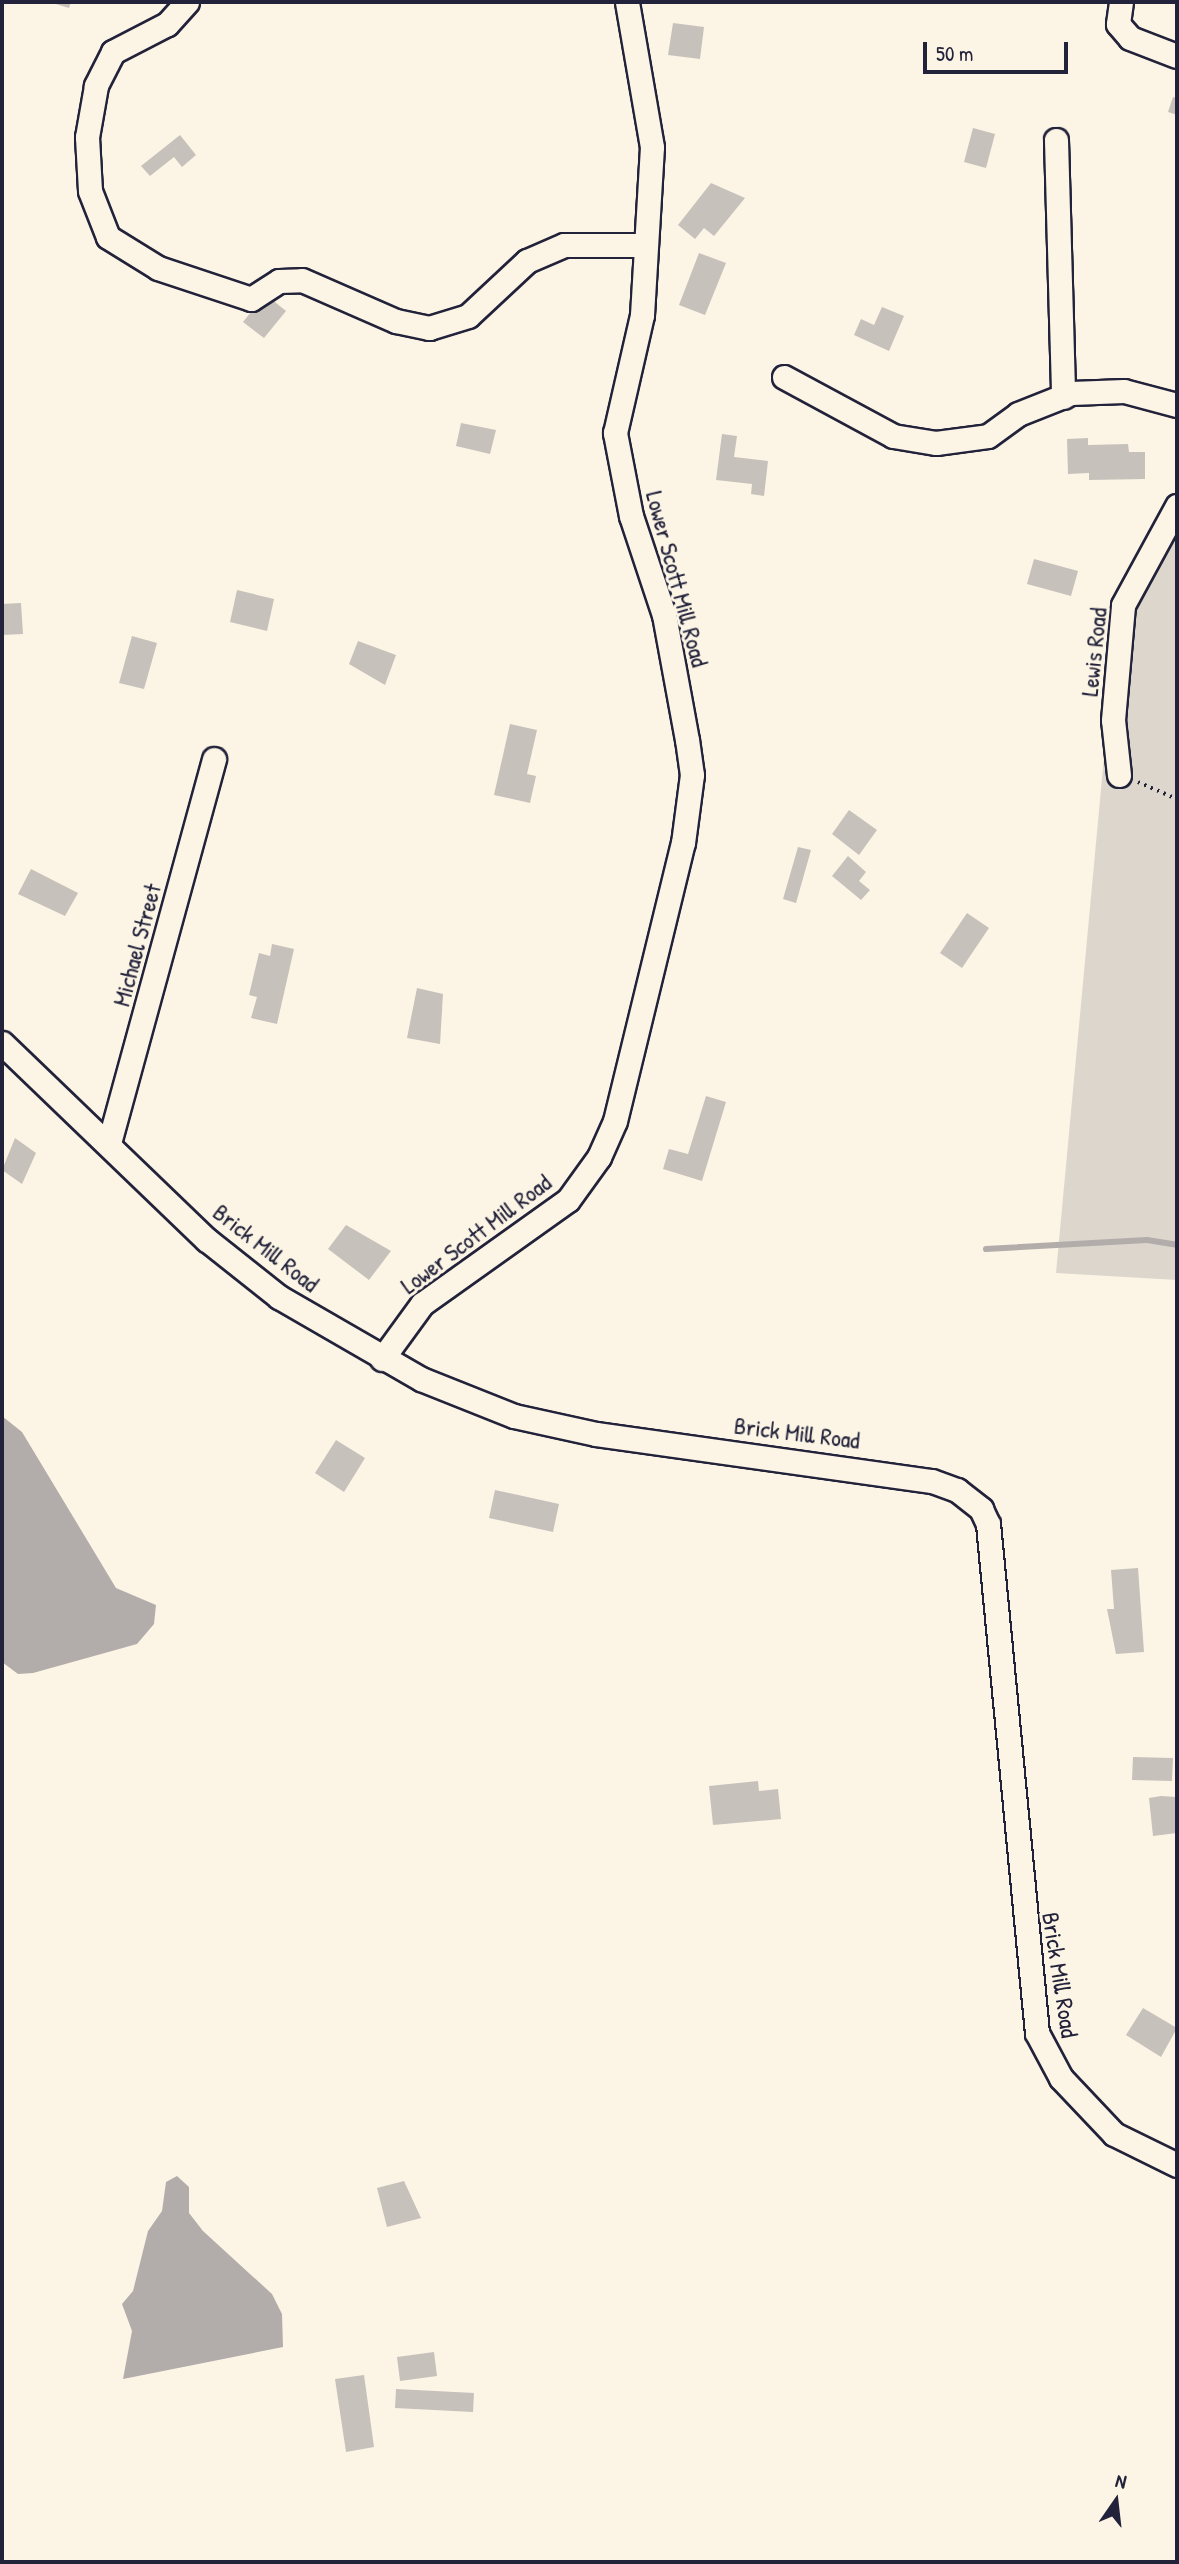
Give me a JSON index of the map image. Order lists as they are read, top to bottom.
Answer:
{
  "streets": {
    "street": [
      "Lower Scott Mill Road",
      "Lewis Road",
      "Michael Street",
      "Brick Mill Road"
    ]
  },
  "crossings": [
    ["Lower Scott Mill Road", "Brick Mill Road"],
    ["Michael Street", "Brick Mill Road"]
  ],
  "scale_bar": "50 m",
  "north": "top"
}
